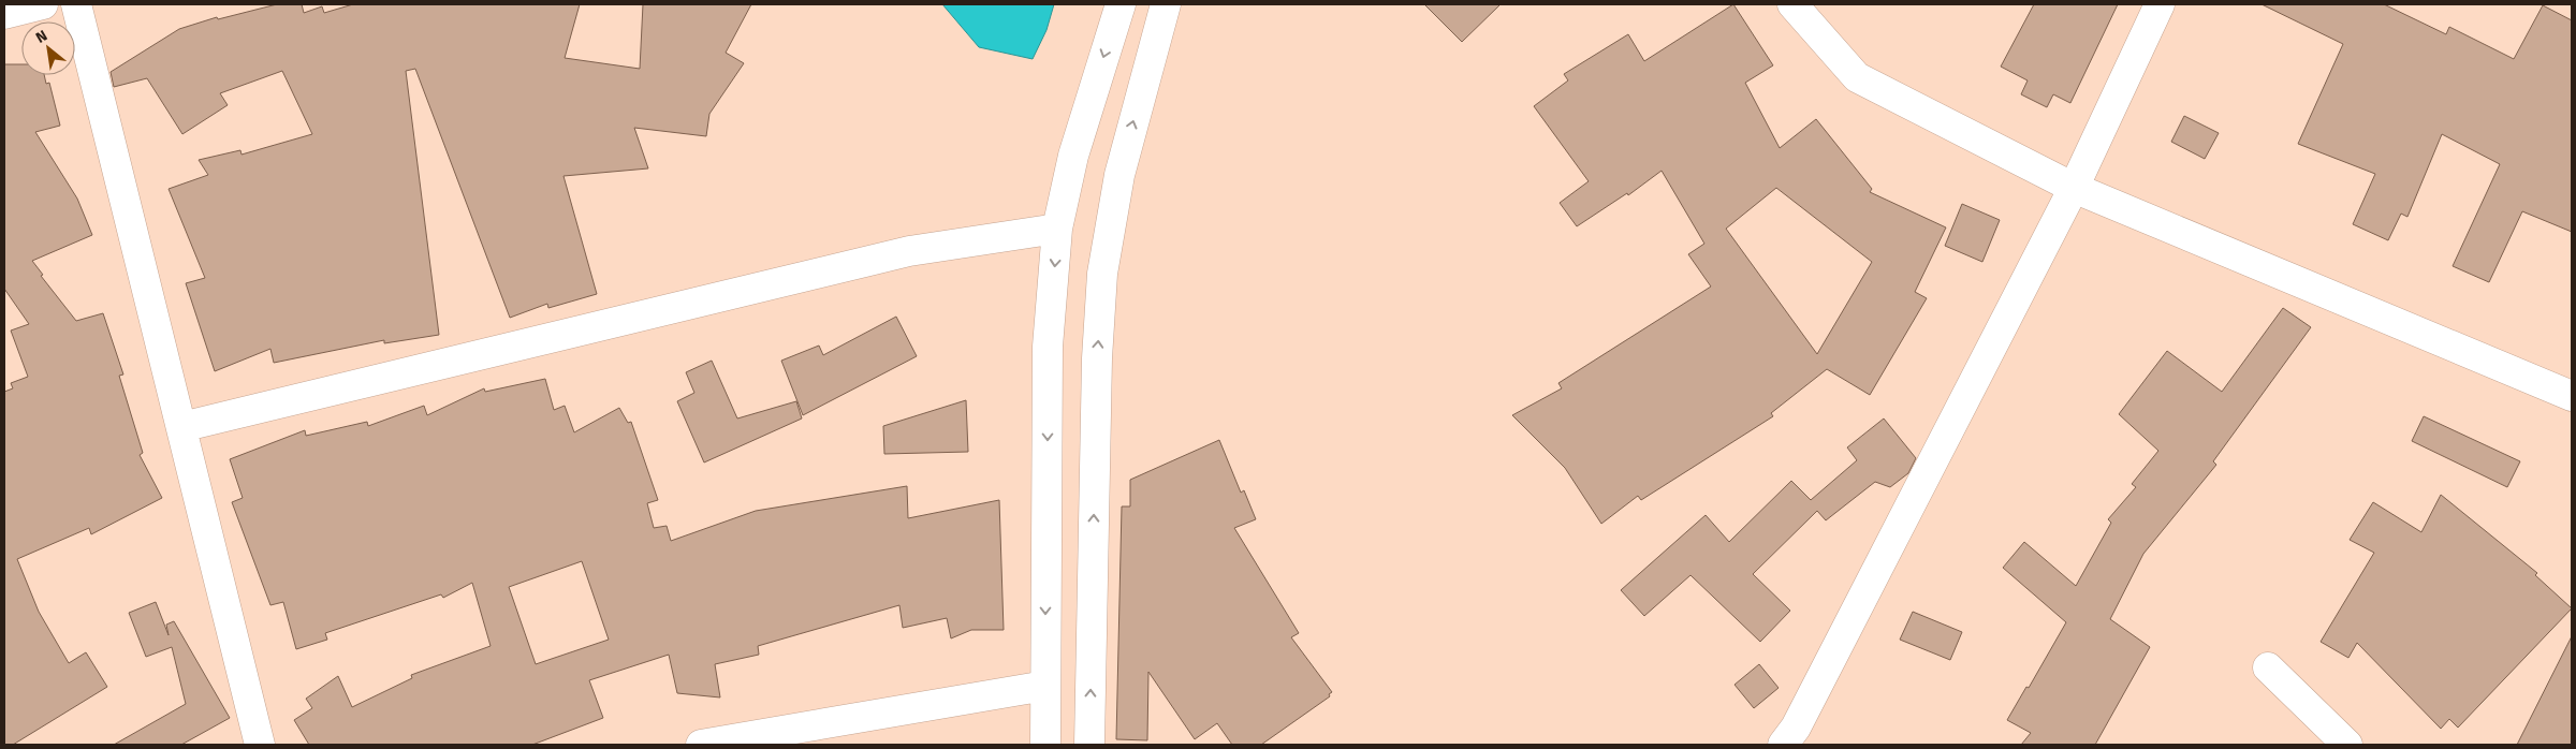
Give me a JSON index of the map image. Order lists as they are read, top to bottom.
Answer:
{
  "north": "top left"
}
